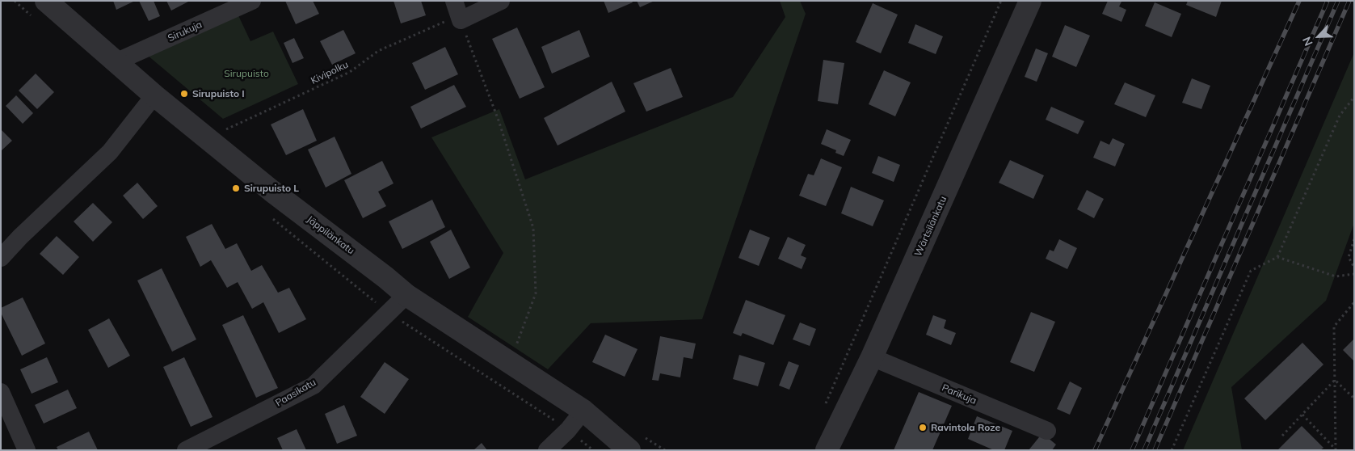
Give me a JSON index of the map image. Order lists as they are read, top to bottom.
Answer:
{
  "streets": {
    "street": [
      "Sirukuja",
      "Wärtsilänkatu",
      "Jäppilänkatu",
      "Paasikatu",
      "Parikuja"
    ],
    "path": ["Kivipolku"]
  },
  "crossings": [
    ["Sirukuja", "Jäppilänkatu"],
    ["Wärtsilänkatu", "Parikuja"],
    ["Jäppilänkatu", "Paasikatu"]
  ],
  "parks": ["Sirupuisto"],
  "places": ["Sirupuisto I", "Sirupuisto L", "Ravintola Roze"],
  "north": "bottom left"
}
